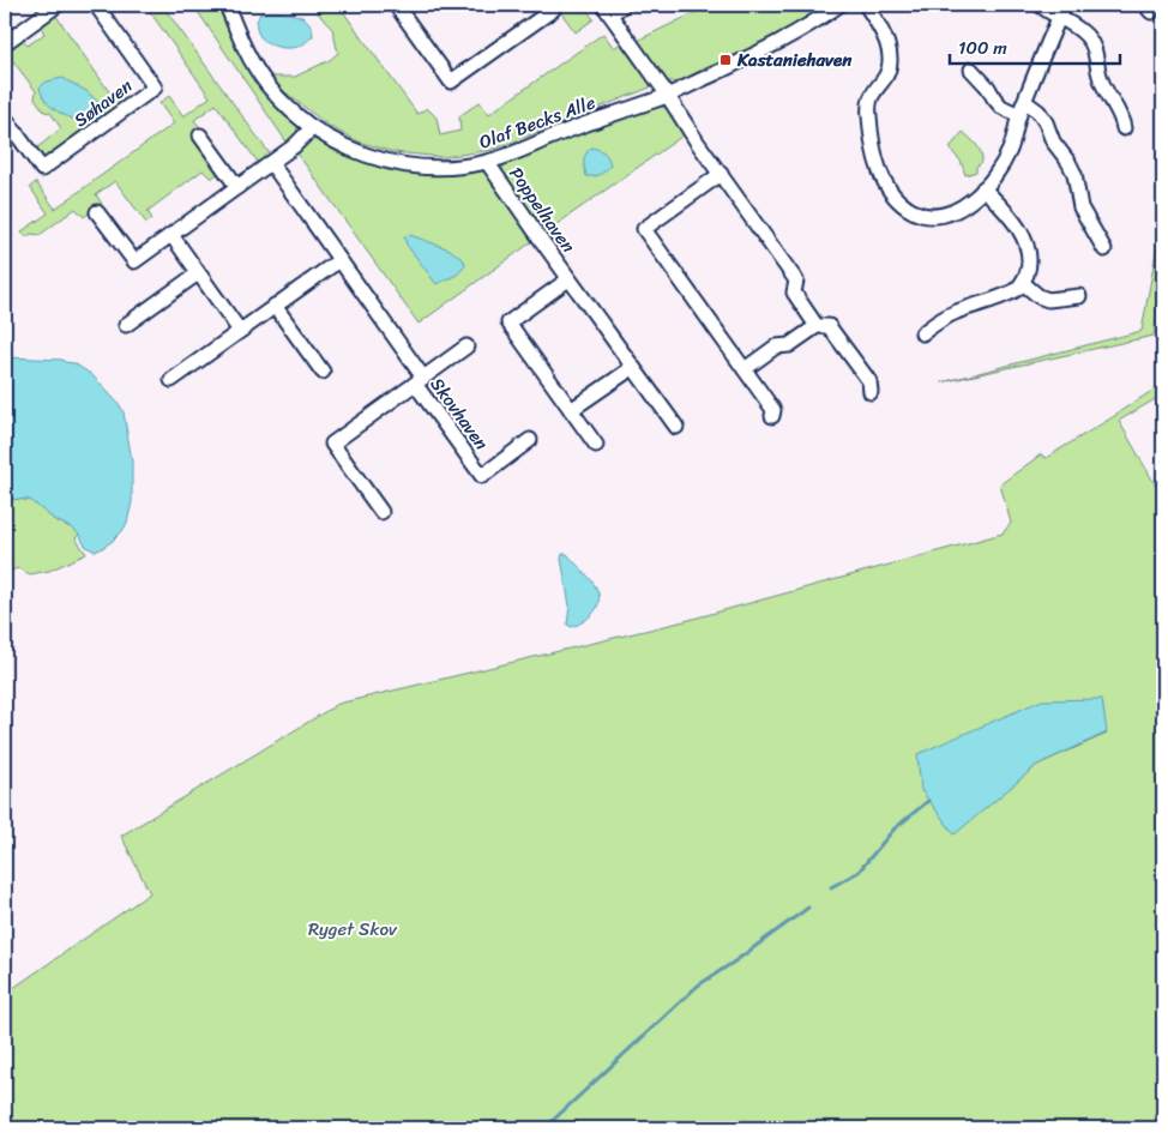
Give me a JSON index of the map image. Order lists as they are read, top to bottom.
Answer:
{
  "streets": {
    "street": [
      "Søhaven",
      "Olaf Becks Alle",
      "Poppelhaven",
      "Skovhaven"
    ]
  },
  "crossings": [
    ["Olaf Becks Alle", "Poppelhaven"]
  ],
  "parks": ["Ryget Skov"],
  "places": {
    "transit": ["Kastaniehaven"]
  },
  "scale_bar": "100 m"
}
